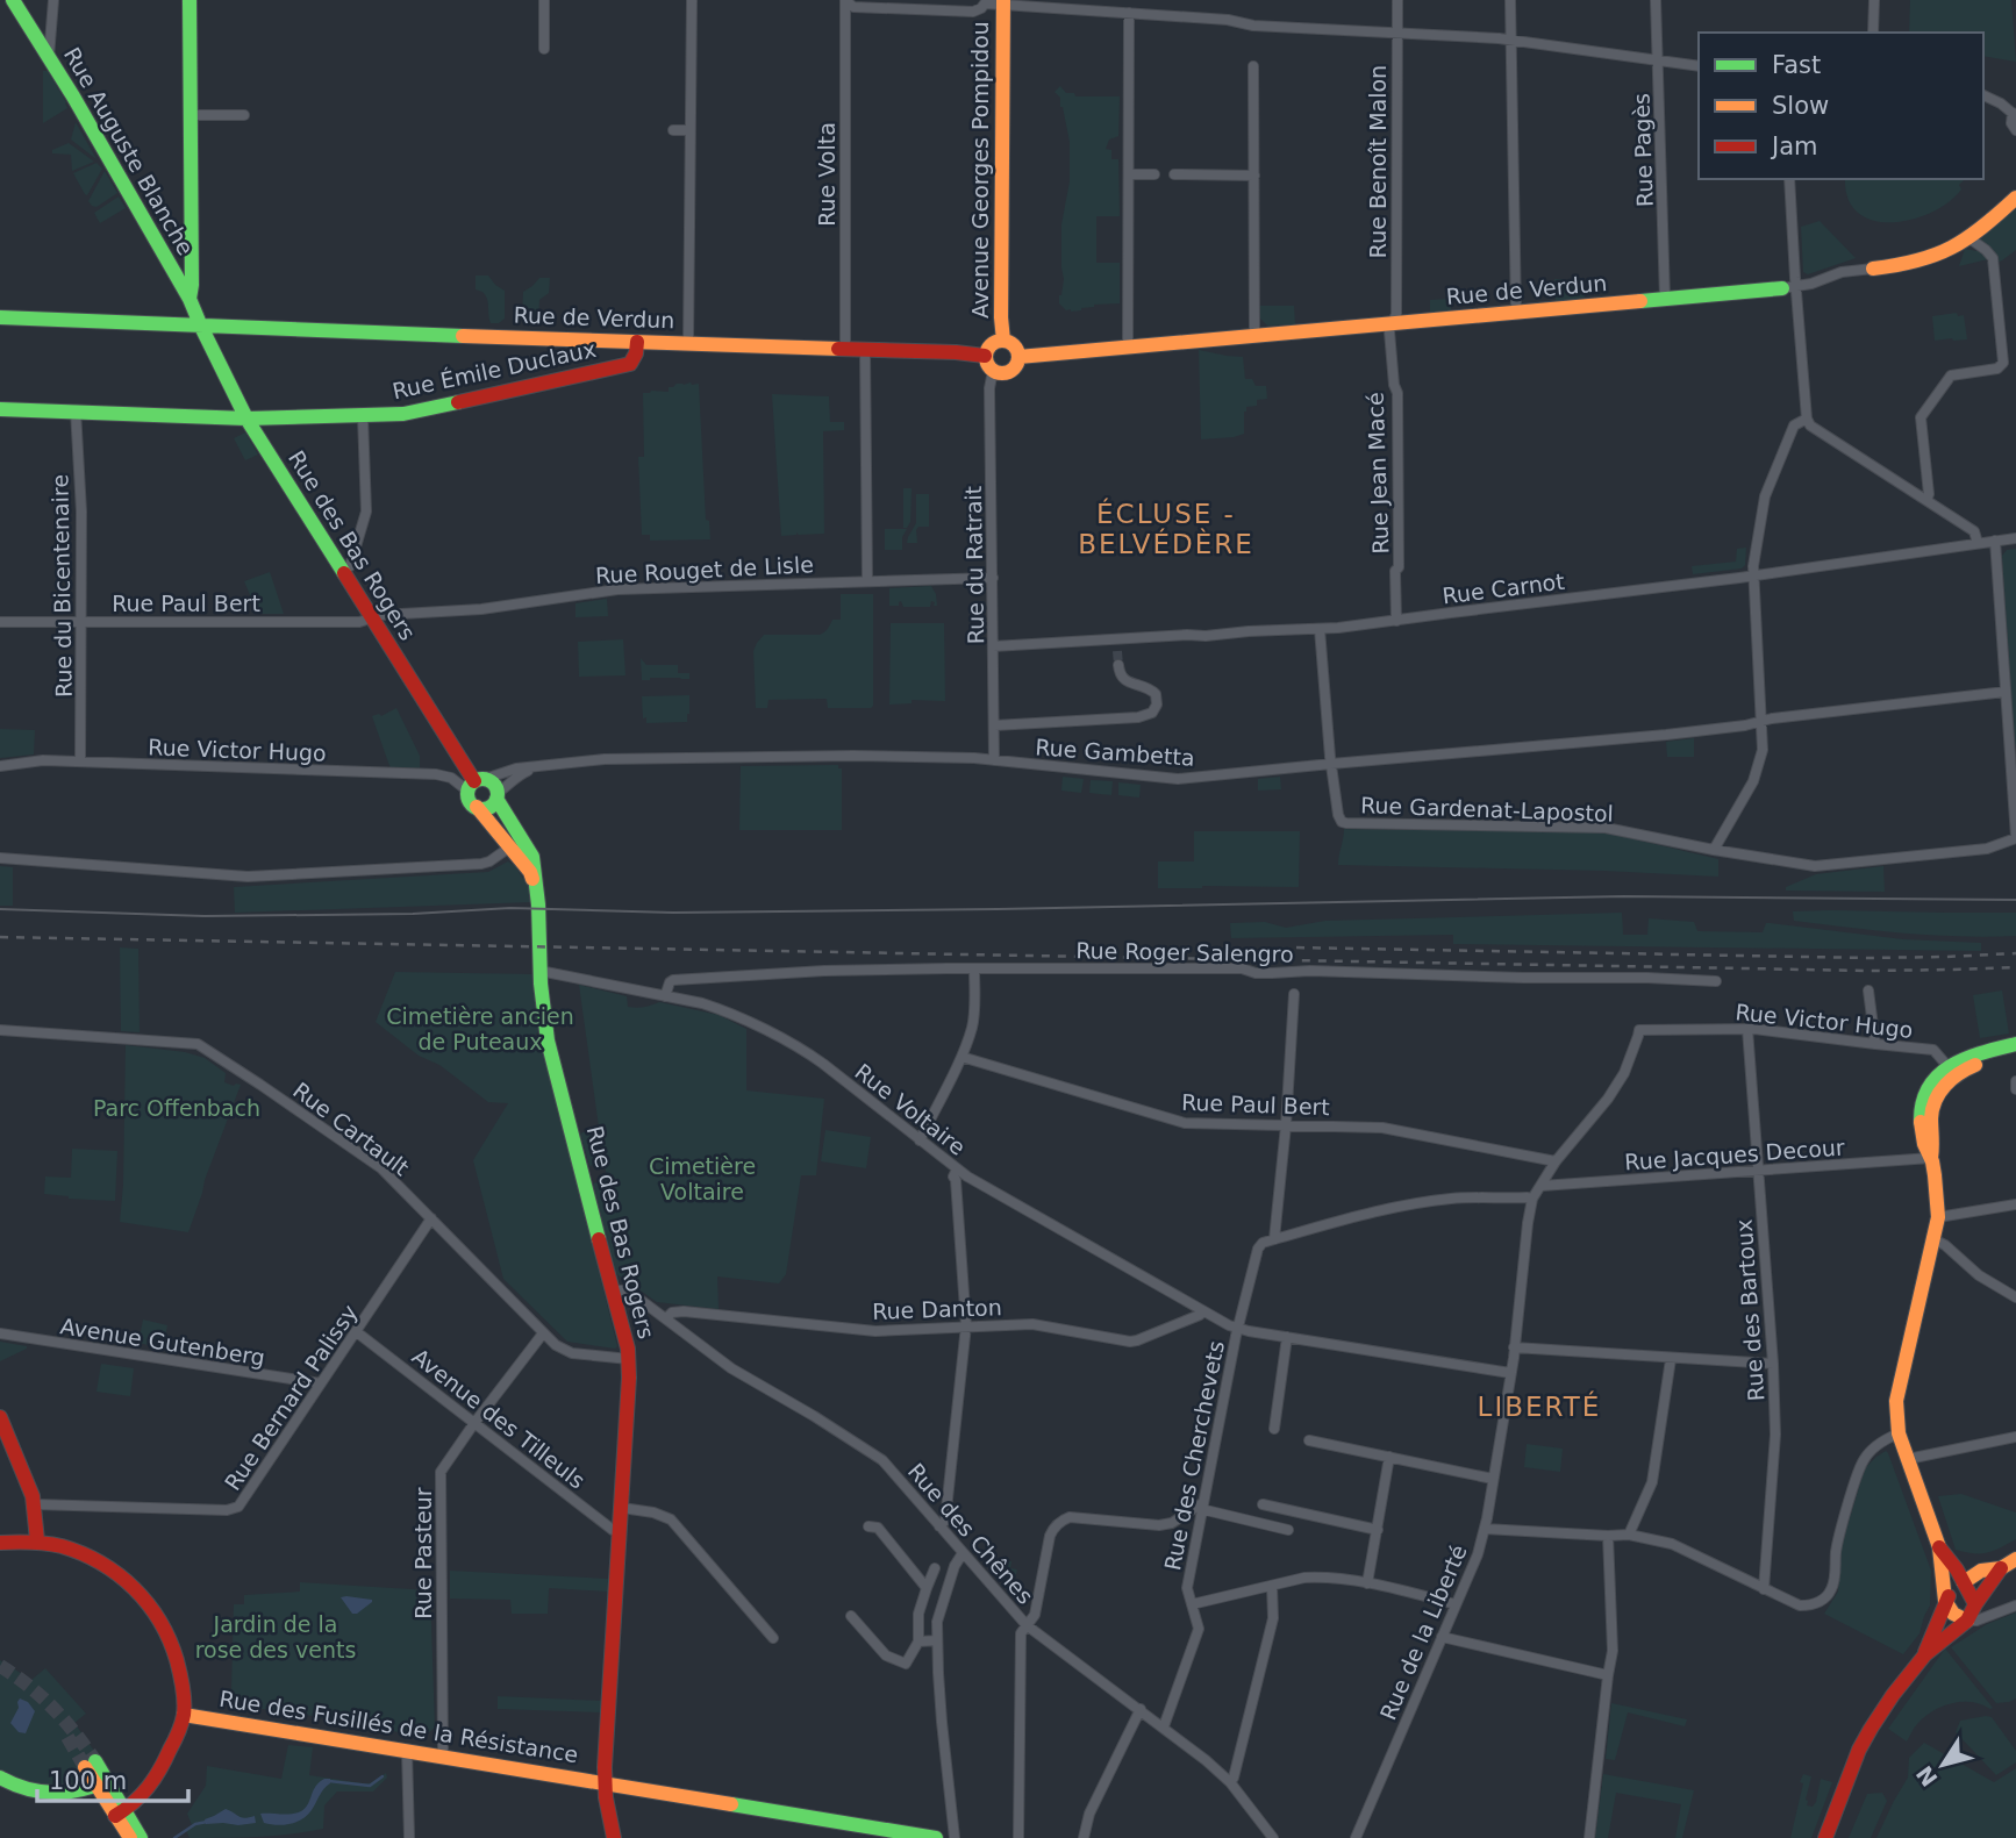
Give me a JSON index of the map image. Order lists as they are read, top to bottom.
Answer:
{
  "streets": {
    "street": [
      "Rue Pagès",
      "Rue Auguste Blanche",
      "Rue Benoît Malon",
      "Avenue Georges Pompidou",
      "Rue Volta",
      "Rue de Verdun",
      "Rue Émile Duclaux",
      "Rue Jean Macé",
      "Rue des Bas Rogers",
      "Rue du Ratrait",
      "Rue Rouget de Lisle",
      "Rue du Bicentenaire",
      "Rue Carnot",
      "Rue Paul Bert",
      "Rue Victor Hugo",
      "Rue Gambetta",
      "Rue Gardenat-Lapostol",
      "Rue Roger Salengro",
      "Rue Voltaire",
      "Rue Cartault",
      "Rue Jacques Decour",
      "Rue Danton",
      "Rue des Bartoux",
      "Avenue Gutenberg",
      "Rue Bernard Palissy",
      "Avenue des Tilleuls",
      "Rue des Cherchevets",
      "Rue des Chênes",
      "Rue Pasteur",
      "Rue de la Liberté",
      "Rue des Fusillés de la Résistance"
    ]
  },
  "crossings": [
    ["Rue Pagès", "Rue de Verdun"],
    ["Rue Auguste Blanche", "Rue de Verdun"],
    ["Rue Auguste Blanche", "Rue des Bas Rogers"],
    ["Rue Benoît Malon", "Rue de Verdun"],
    ["Rue Benoît Malon", "Rue Jean Macé"],
    ["Avenue Georges Pompidou", "Rue de Verdun"],
    ["Avenue Georges Pompidou", "Rue du Ratrait"],
    ["Rue Volta", "Rue de Verdun"],
    ["Rue de Verdun", "Rue Émile Duclaux"],
    ["Rue de Verdun", "Rue Jean Macé"],
    ["Rue de Verdun", "Rue des Bas Rogers"],
    ["Rue de Verdun", "Rue du Ratrait"],
    ["Rue Émile Duclaux", "Rue des Bas Rogers"],
    ["Rue Émile Duclaux", "Rue du Bicentenaire"],
    ["Rue Jean Macé", "Rue Carnot"],
    ["Rue des Bas Rogers", "Rue Rouget de Lisle"],
    ["Rue des Bas Rogers", "Rue Paul Bert"],
    ["Rue des Bas Rogers", "Rue Victor Hugo"],
    ["Rue des Bas Rogers", "Rue Gambetta"],
    ["Rue des Bas Rogers", "Rue Voltaire"],
    ["Rue des Bas Rogers", "Rue Cartault"],
    ["Rue des Bas Rogers", "Avenue des Tilleuls"],
    ["Rue des Bas Rogers", "Rue des Chênes"],
    ["Rue des Bas Rogers", "Rue des Fusillés de la Résistance"],
    ["Rue du Ratrait", "Rue Rouget de Lisle"],
    ["Rue du Ratrait", "Rue Carnot"],
    ["Rue du Ratrait", "Rue Gambetta"],
    ["Rue Rouget de Lisle", "Rue Paul Bert"],
    ["Rue du Bicentenaire", "Rue Paul Bert"],
    ["Rue du Bicentenaire", "Rue Victor Hugo"],
    ["Rue Paul Bert", "Rue de la Liberté"],
    ["Rue Victor Hugo", "Rue Gambetta"],
    ["Rue Victor Hugo", "Rue des Bartoux"],
    ["Rue Victor Hugo", "Rue de la Liberté"],
    ["Rue Gambetta", "Rue Gardenat-Lapostol"],
    ["Rue Roger Salengro", "Rue Voltaire"],
    ["Rue Voltaire", "Rue Danton"],
    ["Rue Voltaire", "Rue des Cherchevets"],
    ["Rue Voltaire", "Rue de la Liberté"],
    ["Rue Cartault", "Rue Bernard Palissy"],
    ["Rue Cartault", "Rue Pasteur"],
    ["Rue Jacques Decour", "Rue des Bartoux"],
    ["Rue Jacques Decour", "Rue de la Liberté"],
    ["Rue Danton", "Rue des Chênes"],
    ["Avenue Gutenberg", "Rue Bernard Palissy"],
    ["Rue Bernard Palissy", "Avenue des Tilleuls"],
    ["Avenue des Tilleuls", "Rue Pasteur"],
    ["Rue des Cherchevets", "Rue des Chênes"],
    ["Rue Pasteur", "Rue des Fusillés de la Résistance"]
  ],
  "districts": ["ÉCLUSE - BELVÉDÈRE", "LIBERTÉ"],
  "parks": [
    "Cimetière ancien de Puteaux",
    "Parc Offenbach",
    "Cimetière Voltaire",
    "Jardin de la rose des vents"
  ],
  "legend": ["Fast", "Slow", "Jam"],
  "scale_bar": "100 m",
  "north": "bottom left"
}
